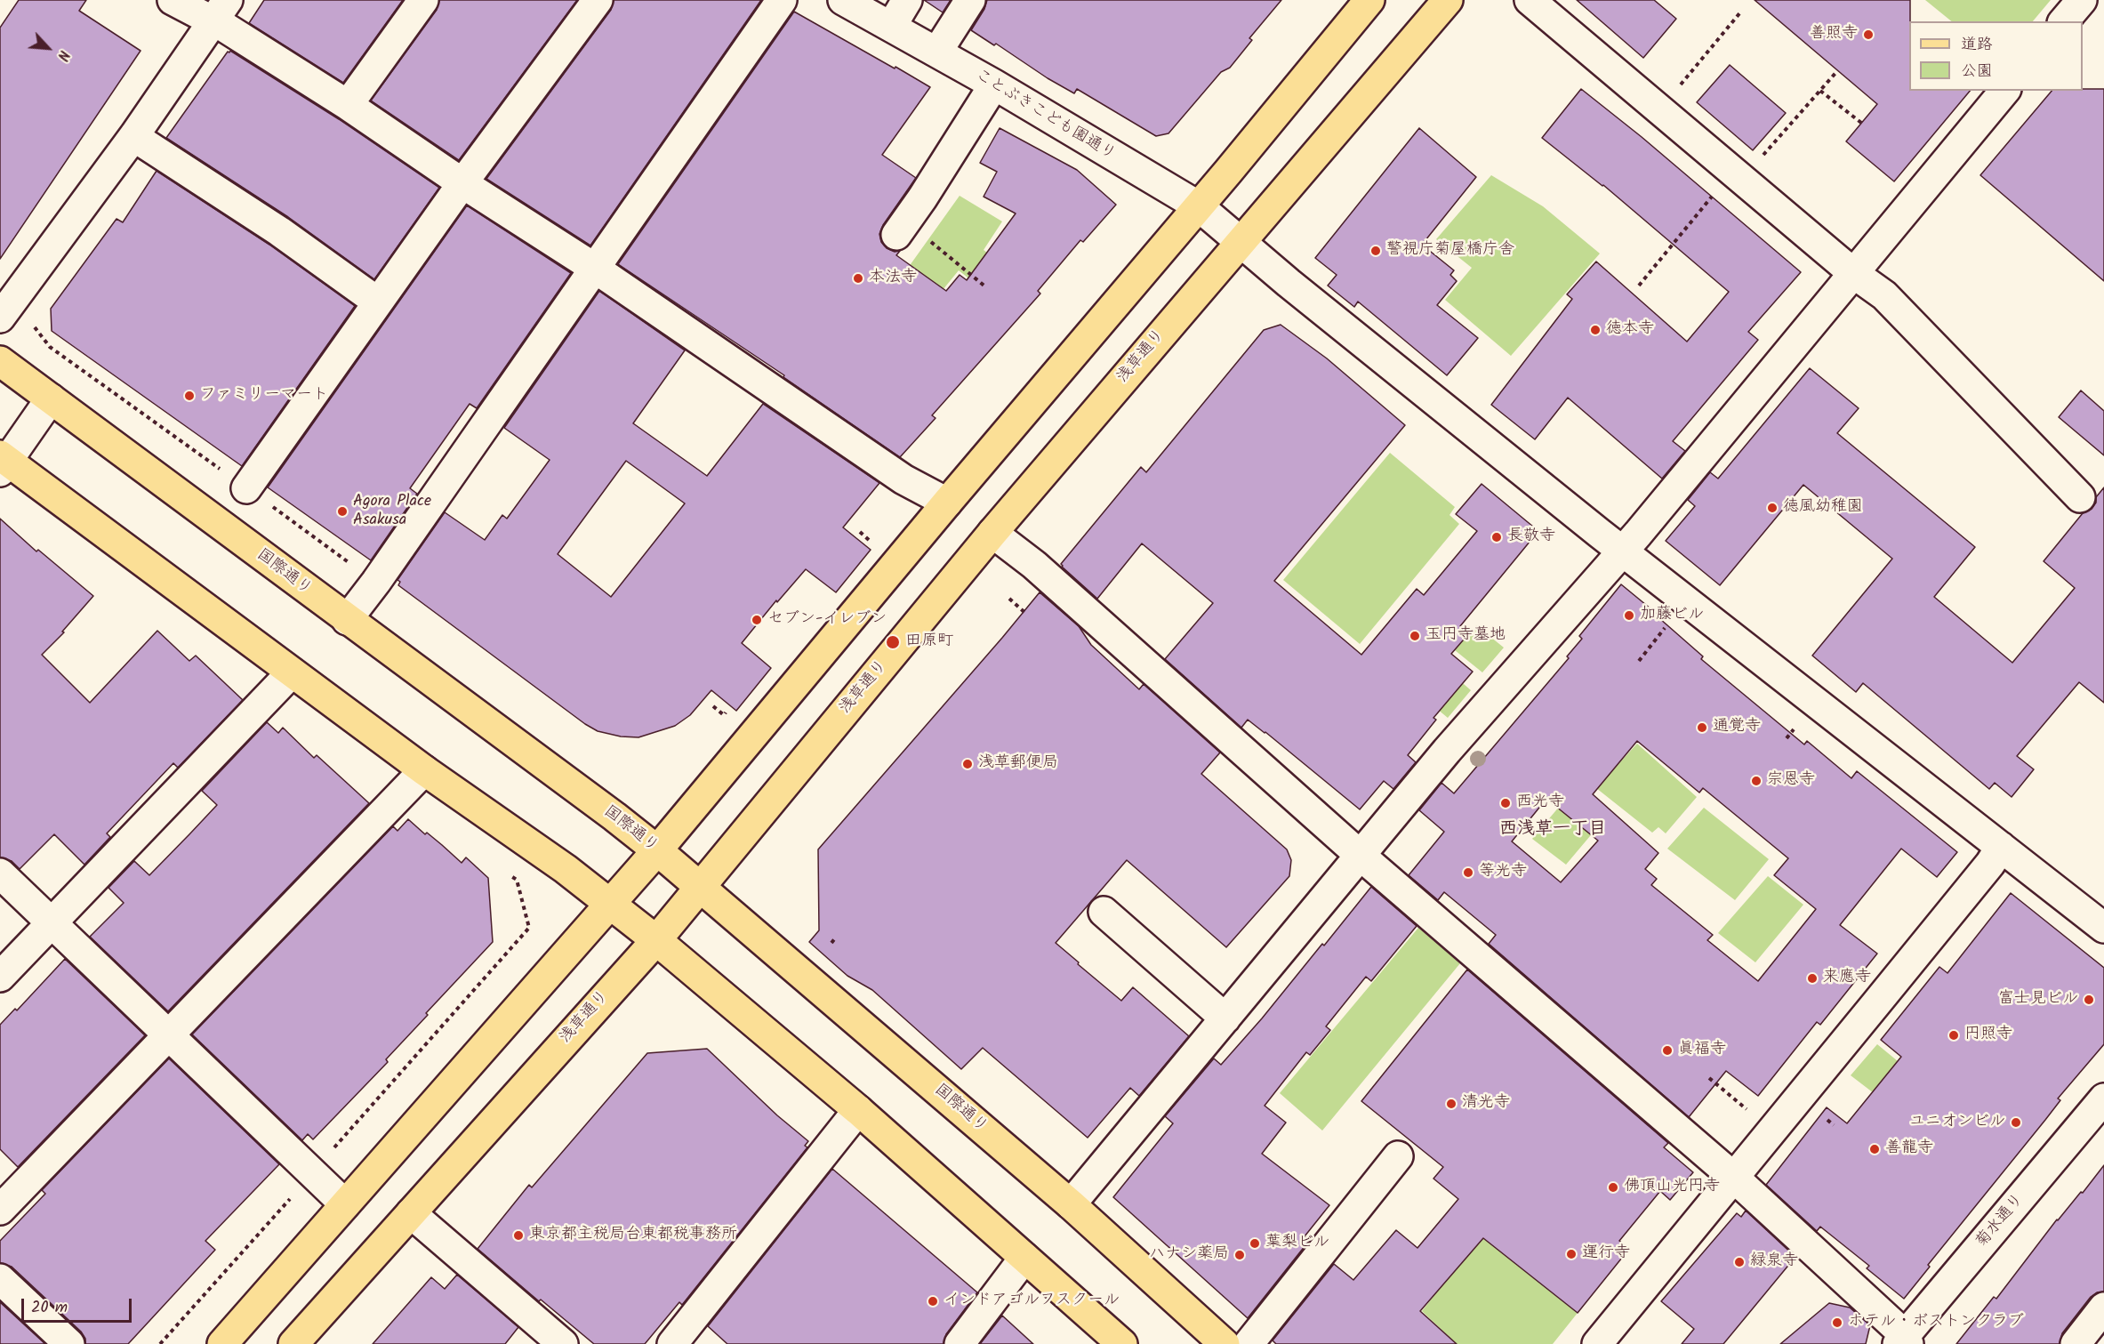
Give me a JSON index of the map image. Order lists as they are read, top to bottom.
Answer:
{
  "streets": {
    "main road": ["浅草通り", "国際通り"],
    "street": ["ことぶきこども園通り", "菊水通り"]
  },
  "crossings": [
    ["ことぶきこども園通り", "浅草通り"],
    ["浅草通り", "国際通り"]
  ],
  "districts": ["西浅草一丁目"],
  "places": [
    "善照寺",
    "警視庁菊屋橋庁舎",
    "本法寺",
    "徳本寺",
    "ファミリーマート",
    "徳風幼稚園",
    "Agora Place Asakusa",
    "長敬寺",
    "加藤ビル",
    "セブン-イレブン",
    "玉円寺墓地",
    "田原町",
    "通覚寺",
    "浅草郵便局",
    "宗恩寺",
    "西光寺",
    "等光寺",
    "来應寺",
    "富士見ビル",
    "円照寺",
    "眞福寺",
    "清光寺",
    "ユニオンビル",
    "善龍寺",
    "佛頂山光円寺",
    "東京都主税局台東都税事務所",
    "葉梨ビル",
    "運行寺",
    "ハナシ薬局",
    "緑泉寺",
    "インドアゴルフスクール",
    "ホテル・ボストンクラブ"
  ],
  "legend": ["道路", "公園"],
  "scale_bar": "20 m",
  "north": "bottom right"
}
